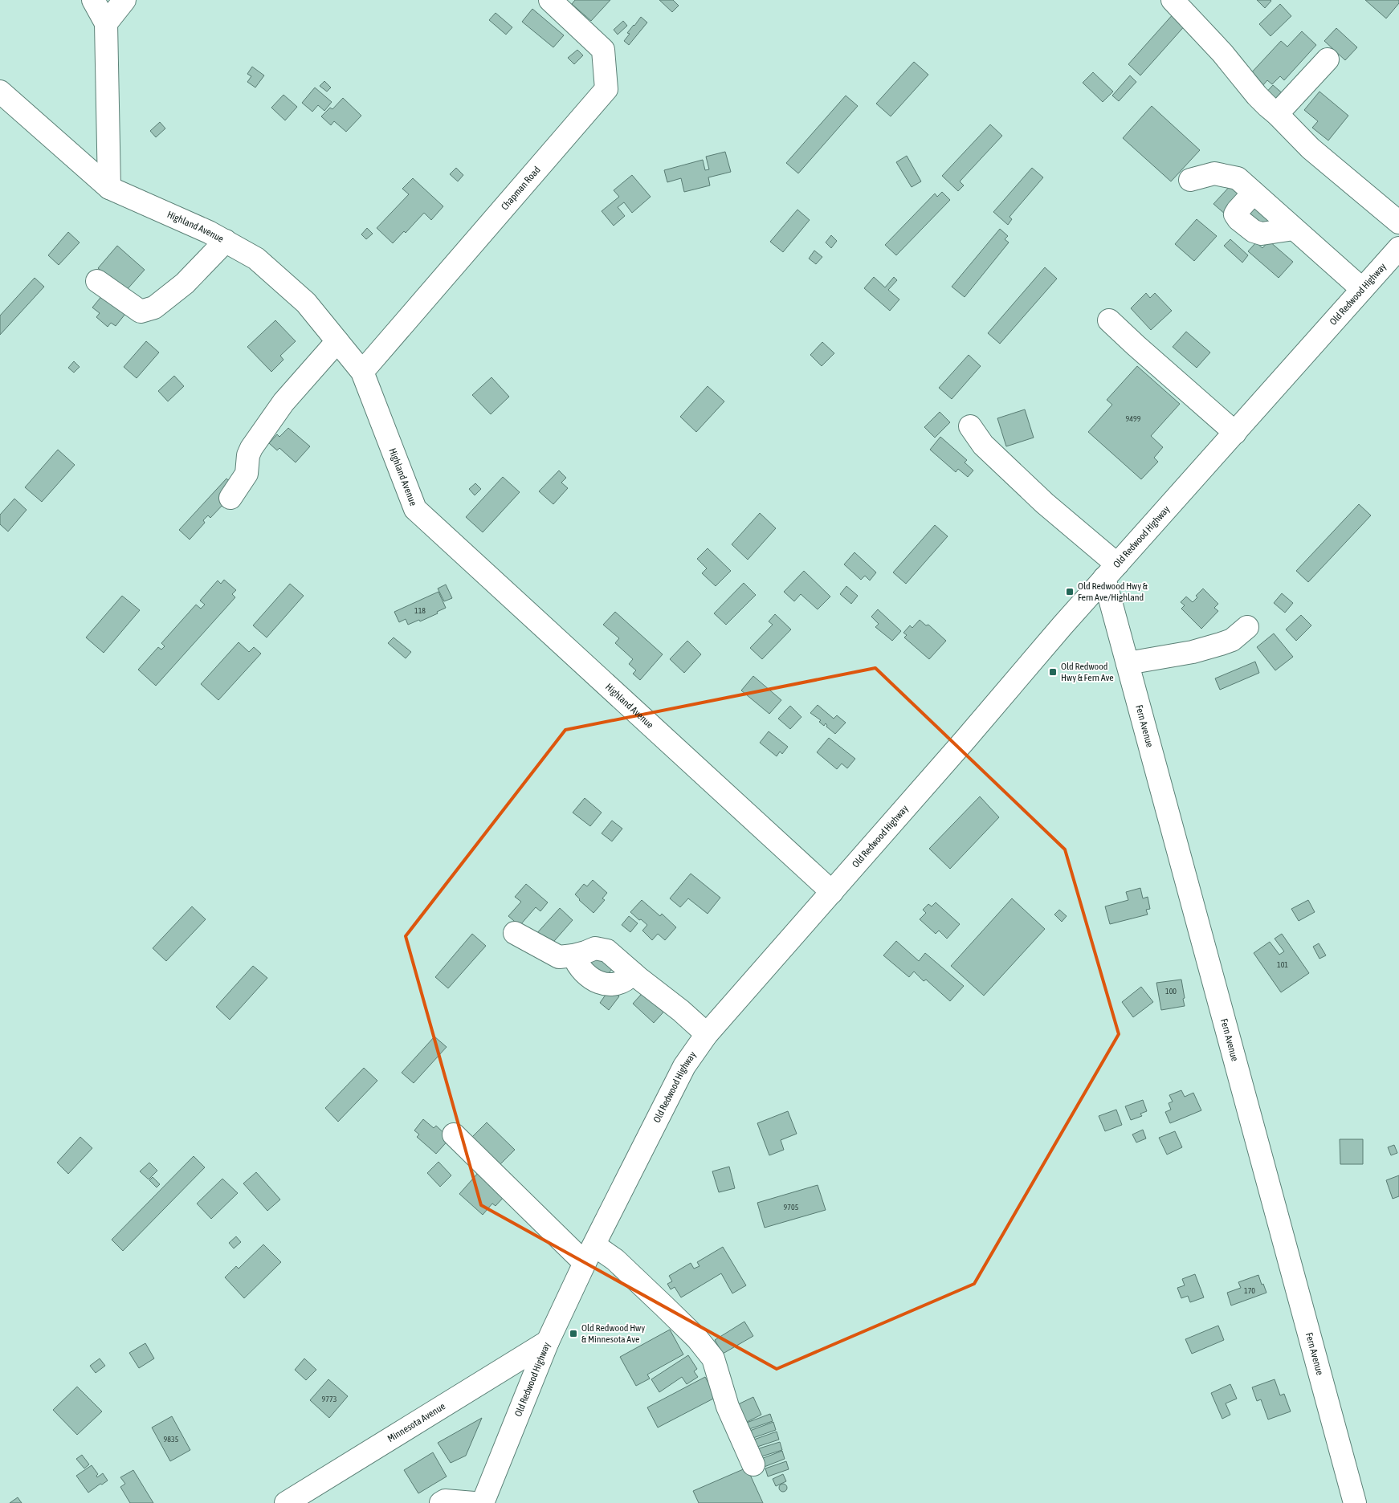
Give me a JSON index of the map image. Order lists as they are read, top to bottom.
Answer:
{
  "streets": {
    "street": [
      "Chapman Road",
      "Highland Avenue",
      "Old Redwood Highway",
      "Fern Avenue",
      "Minnesota Avenue"
    ]
  },
  "crossings": [
    ["Chapman Road", "Highland Avenue"],
    ["Highland Avenue", "Old Redwood Highway"],
    ["Old Redwood Highway", "Fern Avenue"],
    ["Old Redwood Highway", "Minnesota Avenue"]
  ],
  "places": {
    "transit": ["Old Redwood Hwy & Fern Ave/Highland", "Old Redwood Hwy & Fern Ave", "Old Redwood Hwy & Minnesota Ave"]
  },
  "house_numbers": [
    "9499",
    "118",
    "101",
    "100",
    "9705",
    "170",
    "9773",
    "9835"
  ]
}
